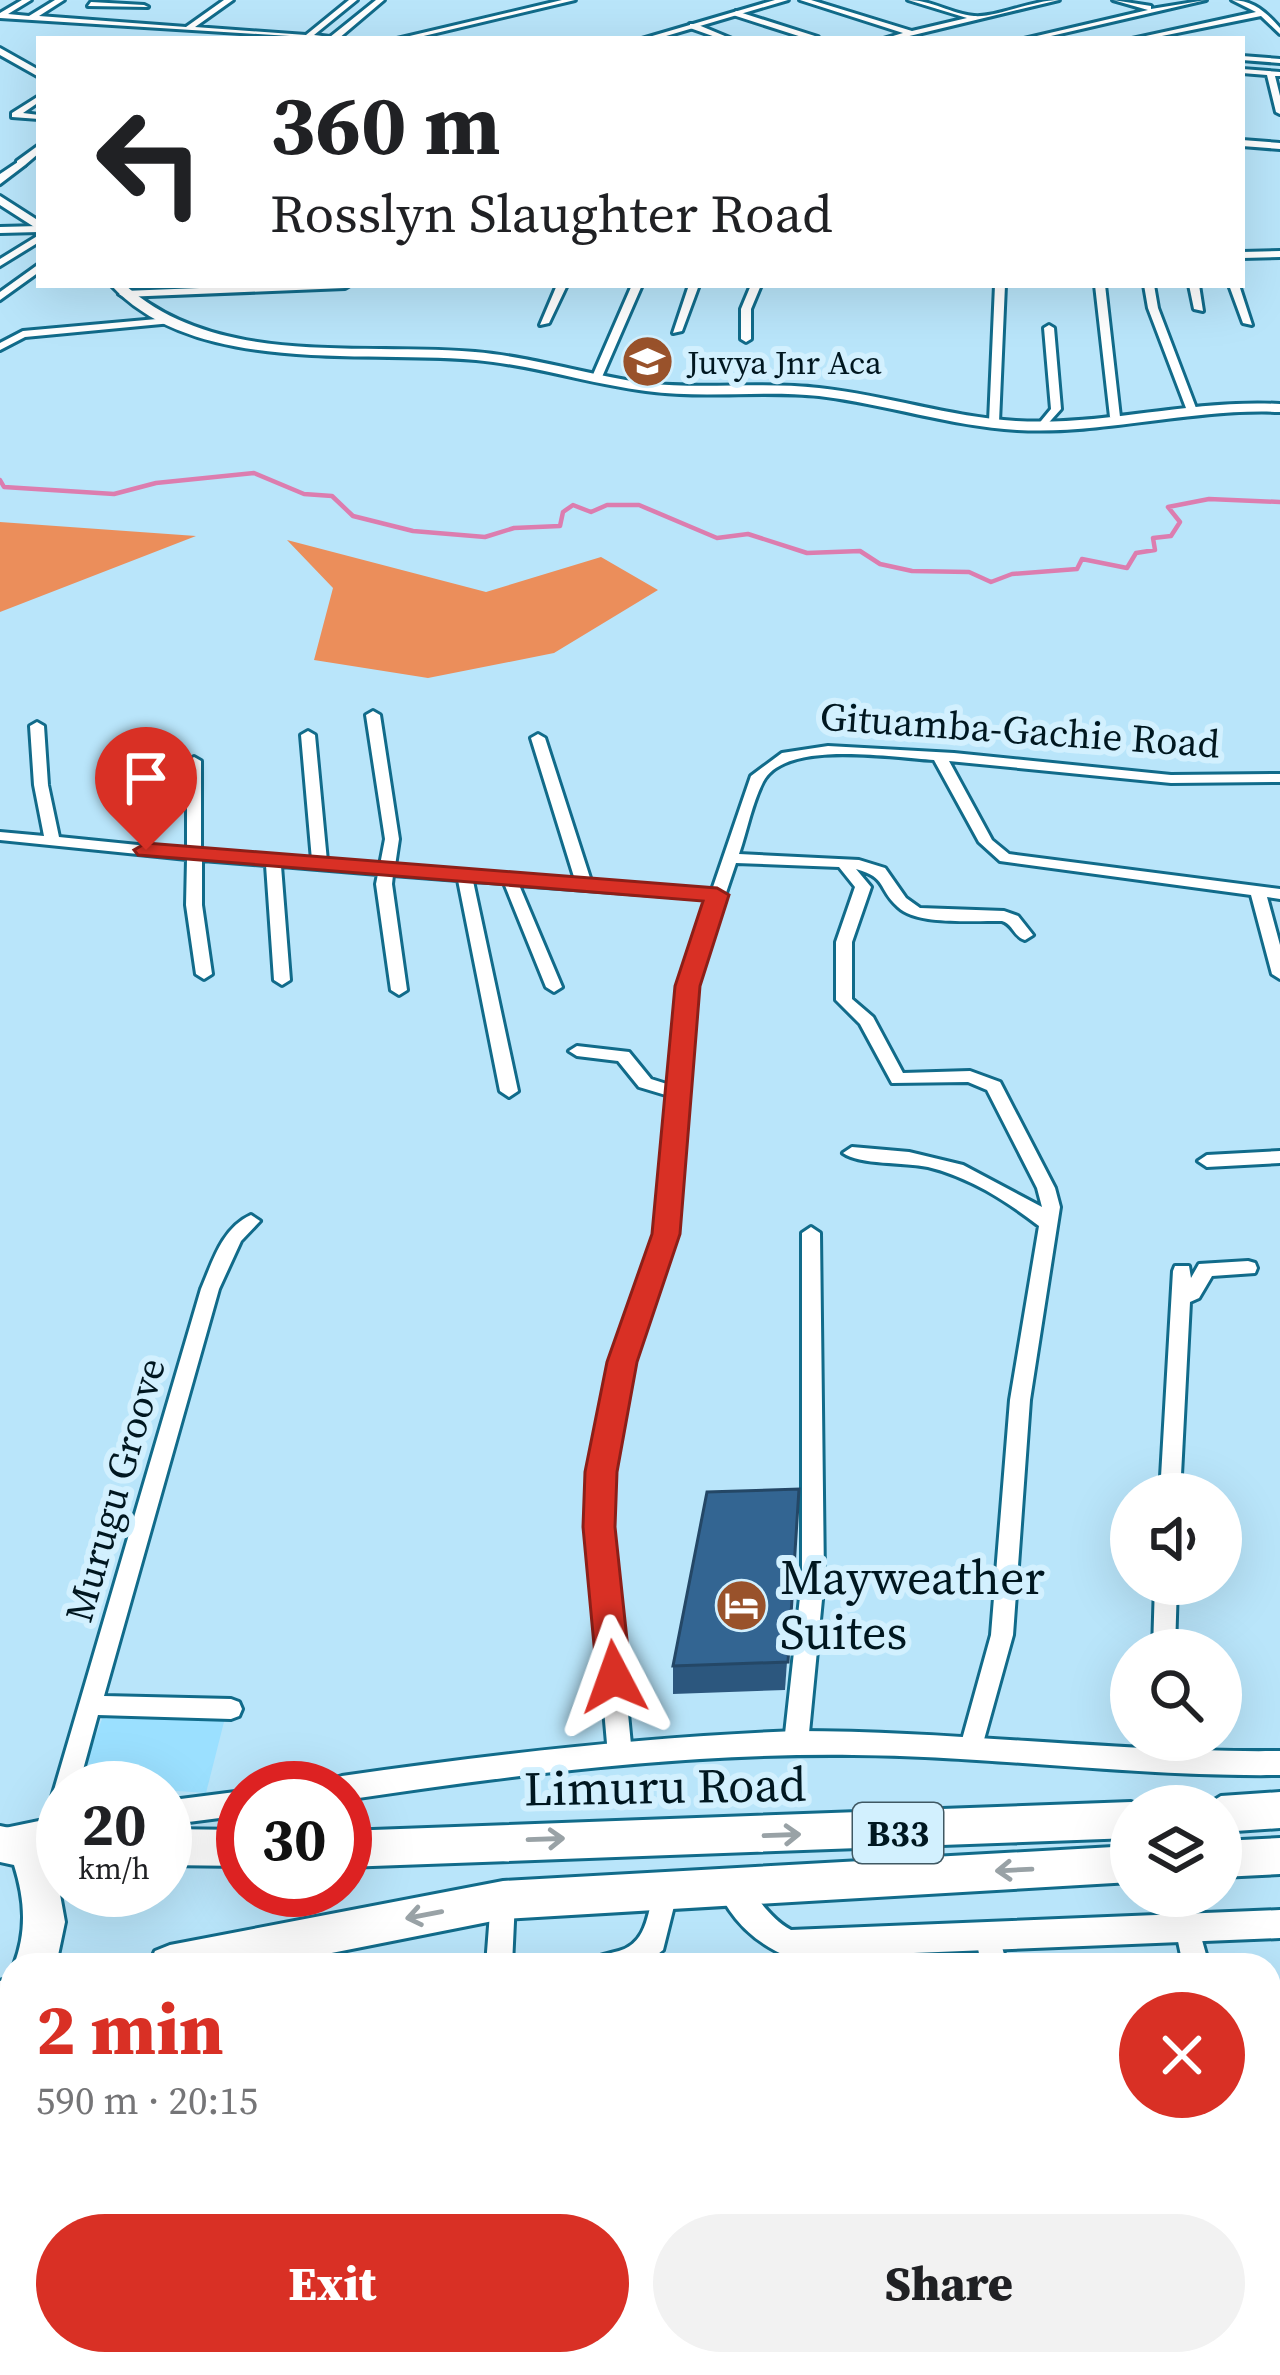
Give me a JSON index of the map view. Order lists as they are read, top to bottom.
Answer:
{
  "streets": {
    "highway": ["Limuru Road", "B33"],
    "street": ["Gituamba-Gachie Road", "Murugu Groove"]
  },
  "places": {
    "school or university": ["Juvya Jnr Aca"],
    "hotel": ["Mayweather Suites"]
  },
  "page": {
    "turn": ["360 m", "Rosslyn Slaughter Road"],
    "speed": "20 km/h",
    "limit": "30",
    "heading": ["2 min", "590 m · 20:15"],
    "buttons": ["Exit", "Share"]
  }
}
